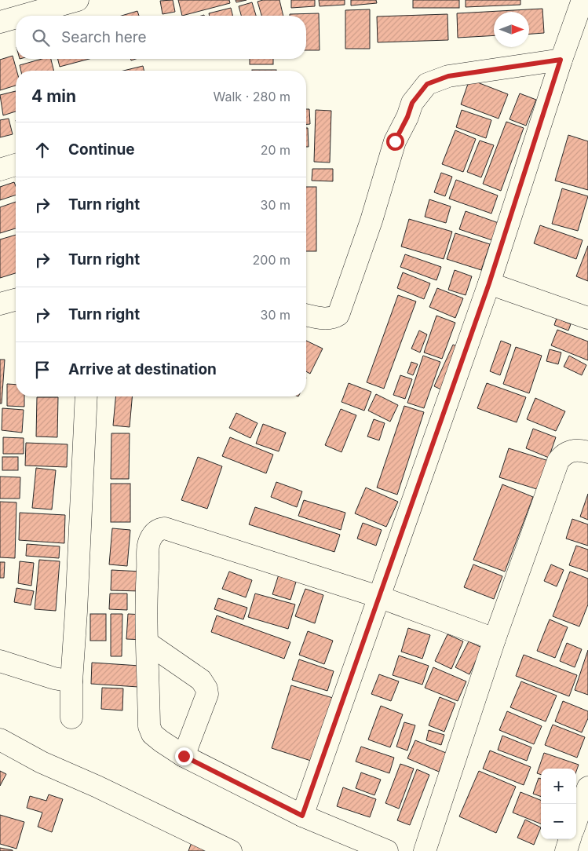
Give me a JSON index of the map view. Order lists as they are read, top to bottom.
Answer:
{
  "north": "right",
  "page": {
    "search": "Search here",
    "heading": ["4 min", "Walk · 280 m"],
    "list": [
      ["Continue", "20 m"],
      ["Turn right", "30 m"],
      ["Turn right", "200 m"],
      ["Turn right", "30 m"],
      "Arrive at destination"
    ],
    "map_buttons": ["+", "−"]
  }
}
